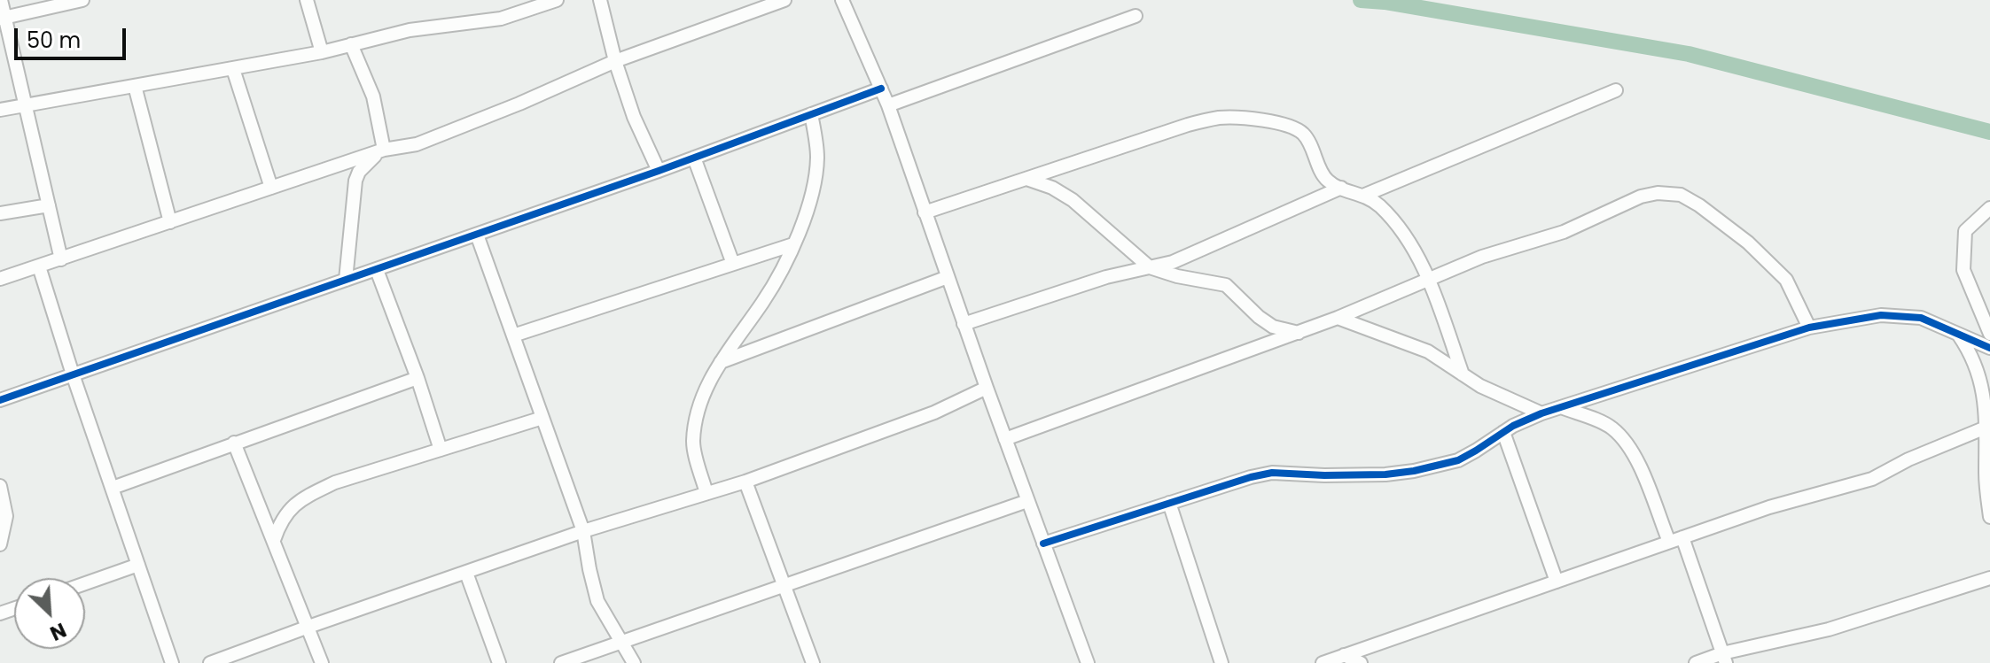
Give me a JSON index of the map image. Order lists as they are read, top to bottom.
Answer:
{
  "scale_bar": "50 m",
  "north": "bottom right"
}
